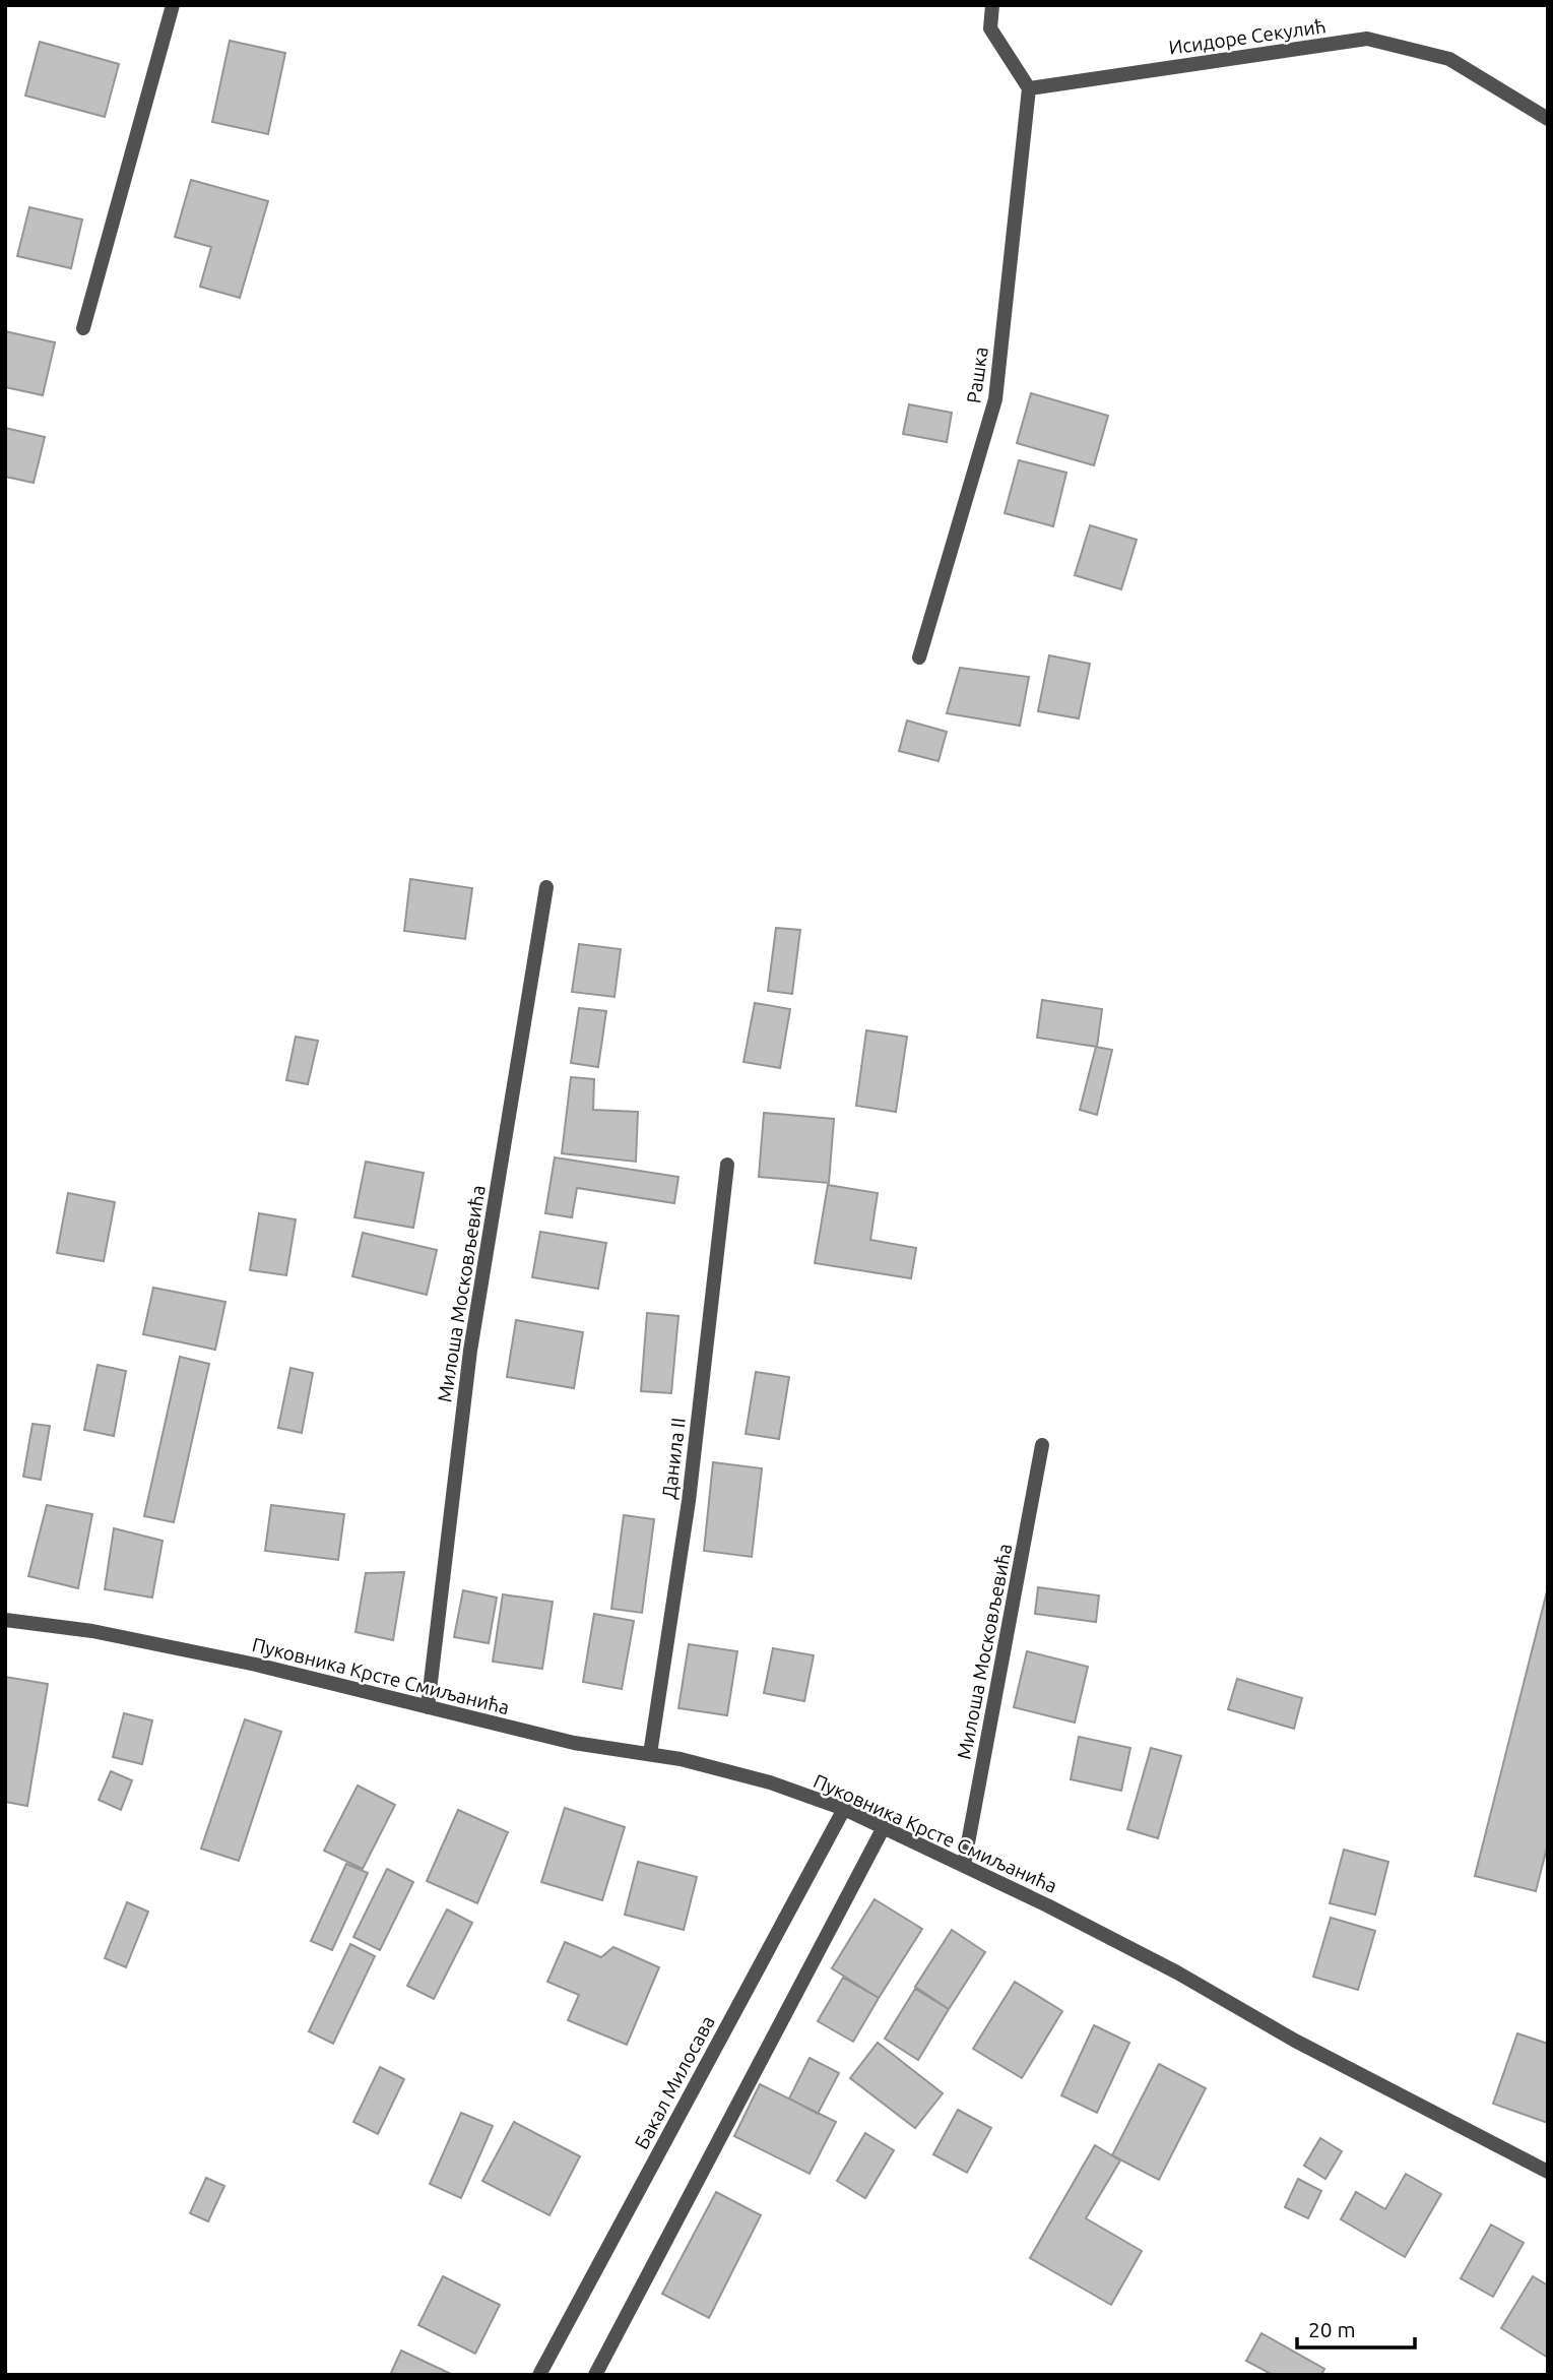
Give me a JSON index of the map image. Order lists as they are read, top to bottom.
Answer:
{
  "streets": {
    "street": [
      "Исидоре Секулић",
      "Рашка",
      "Милоша Московљевића",
      "Данила II",
      "Пуковника Крсте Смиљанића",
      "Бакал Милосава"
    ]
  },
  "crossings": [
    ["Исидоре Секулић", "Рашка"],
    ["Милоша Московљевића", "Пуковника Крсте Смиљанића"],
    ["Данила II", "Пуковника Крсте Смиљанића"],
    ["Пуковника Крсте Смиљанића", "Бакал Милосава"]
  ],
  "scale_bar": "20 m"
}
